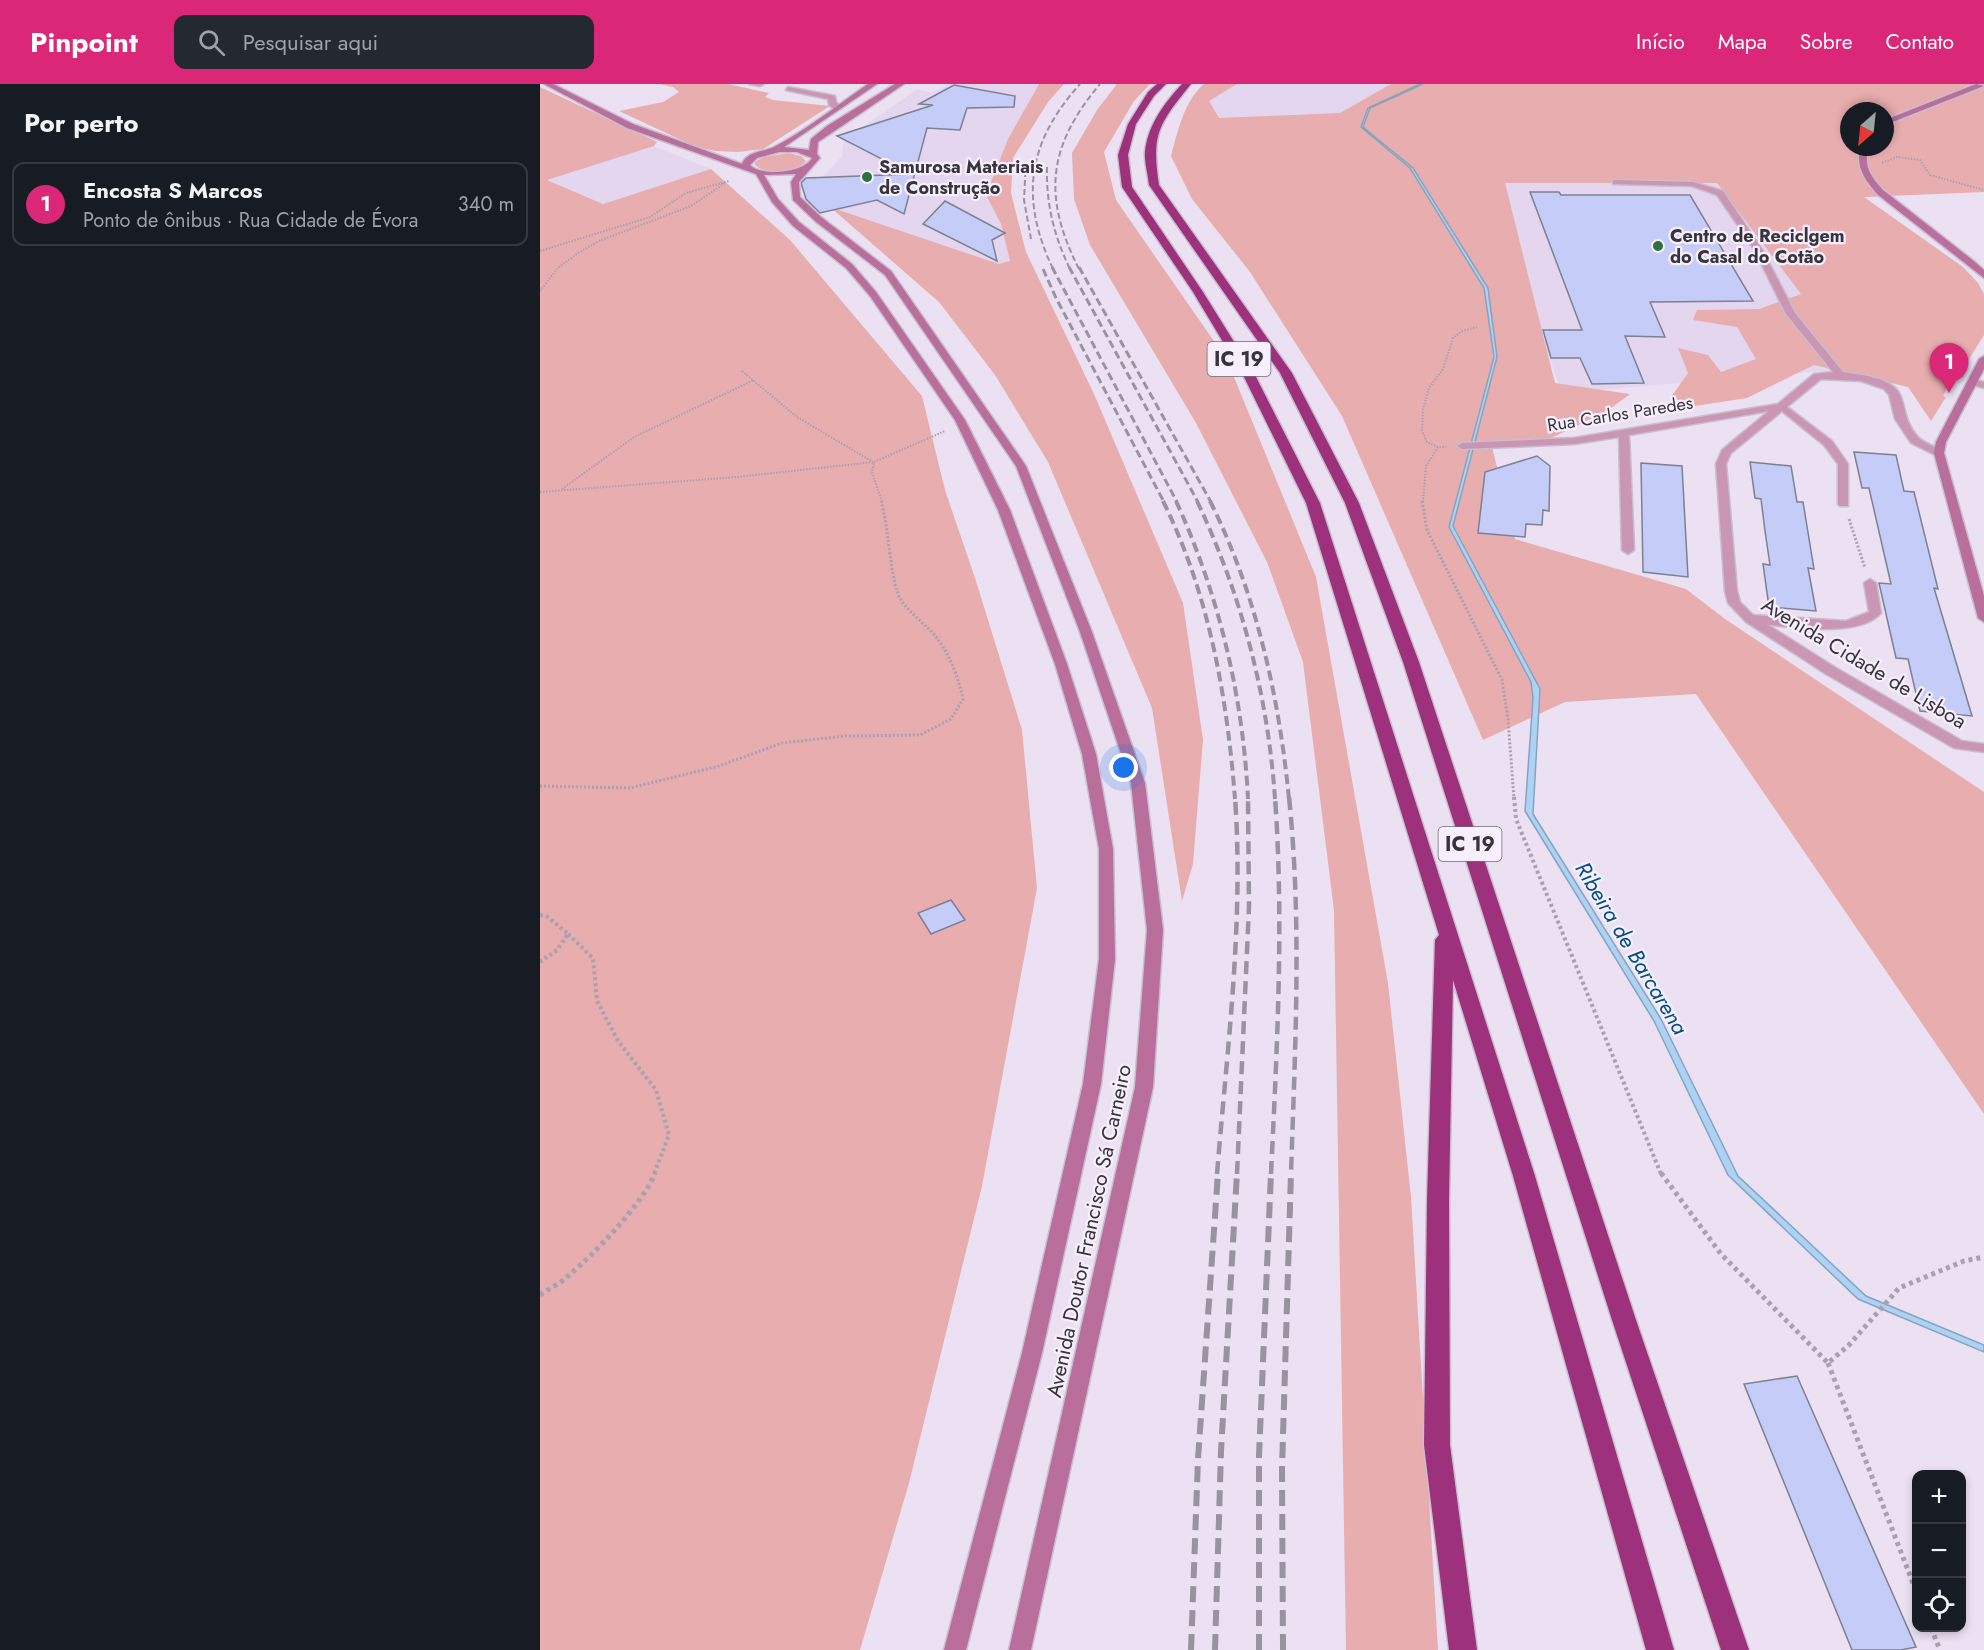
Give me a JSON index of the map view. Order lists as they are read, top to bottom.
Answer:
{
  "streets": {
    "highway": ["IC 19"],
    "main road": ["Avenida Doutor Francisco Sá Carneiro"],
    "street": ["Rua Carlos Paredes", "Avenida Cidade de Lisboa"]
  },
  "crossings": [
    ["Rua Carlos Paredes", "Avenida Cidade de Lisboa"]
  ],
  "water": ["Ribeira de Barcarena"],
  "places": ["Samurosa Materiais de Construção", "Centro de Reciclgem do Casal do Cotão"],
  "north": "bottom left",
  "page": {
    "header": "Pinpoint",
    "search": "Pesquisar aqui",
    "nav": [
      "Início",
      "Mapa",
      "Sobre",
      "Contato"
    ],
    "heading": "Por perto",
    "list": [
      {
        "mark": "1",
        "name": "Encosta S Marcos",
        "note": "Ponto de ônibus · Rua Cidade de Évora",
        "value": "340 m"
      }
    ],
    "pins": "1",
    "map_buttons": ["+", "−"]
  }
}
